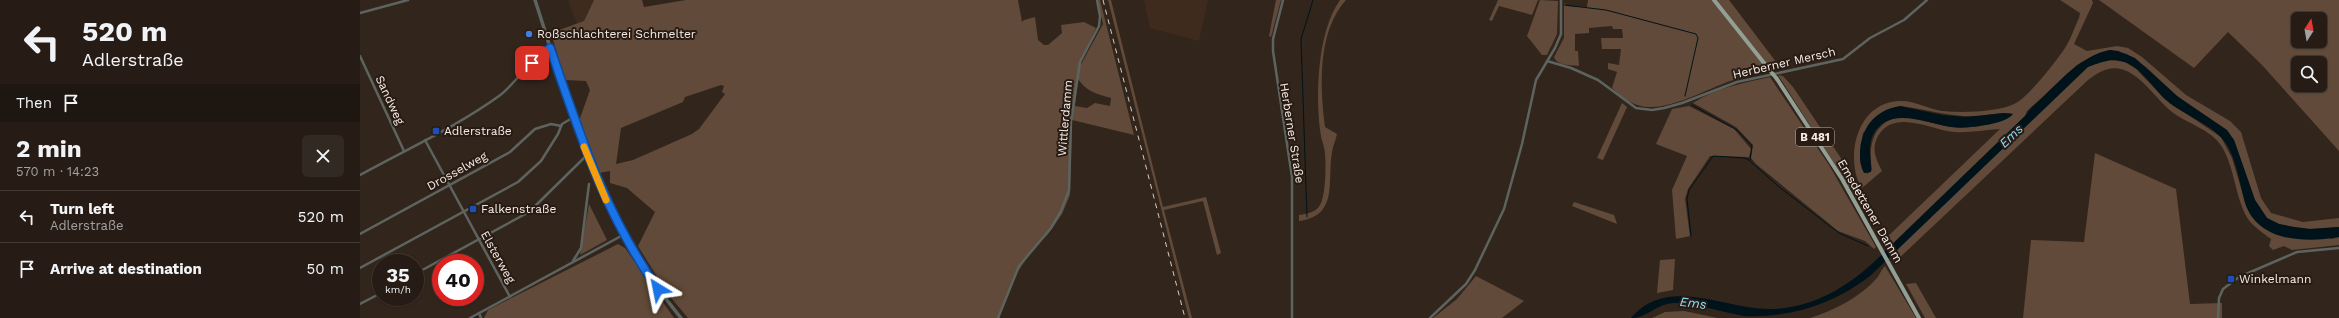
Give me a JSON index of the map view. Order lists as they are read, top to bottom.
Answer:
{
  "streets": {
    "main road": ["B 481", "Emsdettener Damm"],
    "street": [
      "Herberner Mersch",
      "Sandweg",
      "Wittlerdamm",
      "Herberner Straße",
      "Drosselweg",
      "Elsterweg"
    ]
  },
  "crossings": [
    ["Drosselweg", "Elsterweg"]
  ],
  "water": ["Ems"],
  "places": {
    "other": ["Roßschlachterei Schmelter"],
    "transit": ["Adlerstraße", "Falkenstraße", "Winkelmann"]
  },
  "north": "top",
  "page": {
    "turn": ["520 m", "Adlerstraße"],
    "then": "Then",
    "heading": ["2 min", "570 m · 14:23"],
    "list": [
      {
        "name": "Turn left",
        "note": "Adlerstraße",
        "value": "520 m"
      },
      {
        "name": "Arrive at destination",
        "value": "50 m"
      }
    ],
    "speed": "35 km/h",
    "limit": "40"
  }
}
